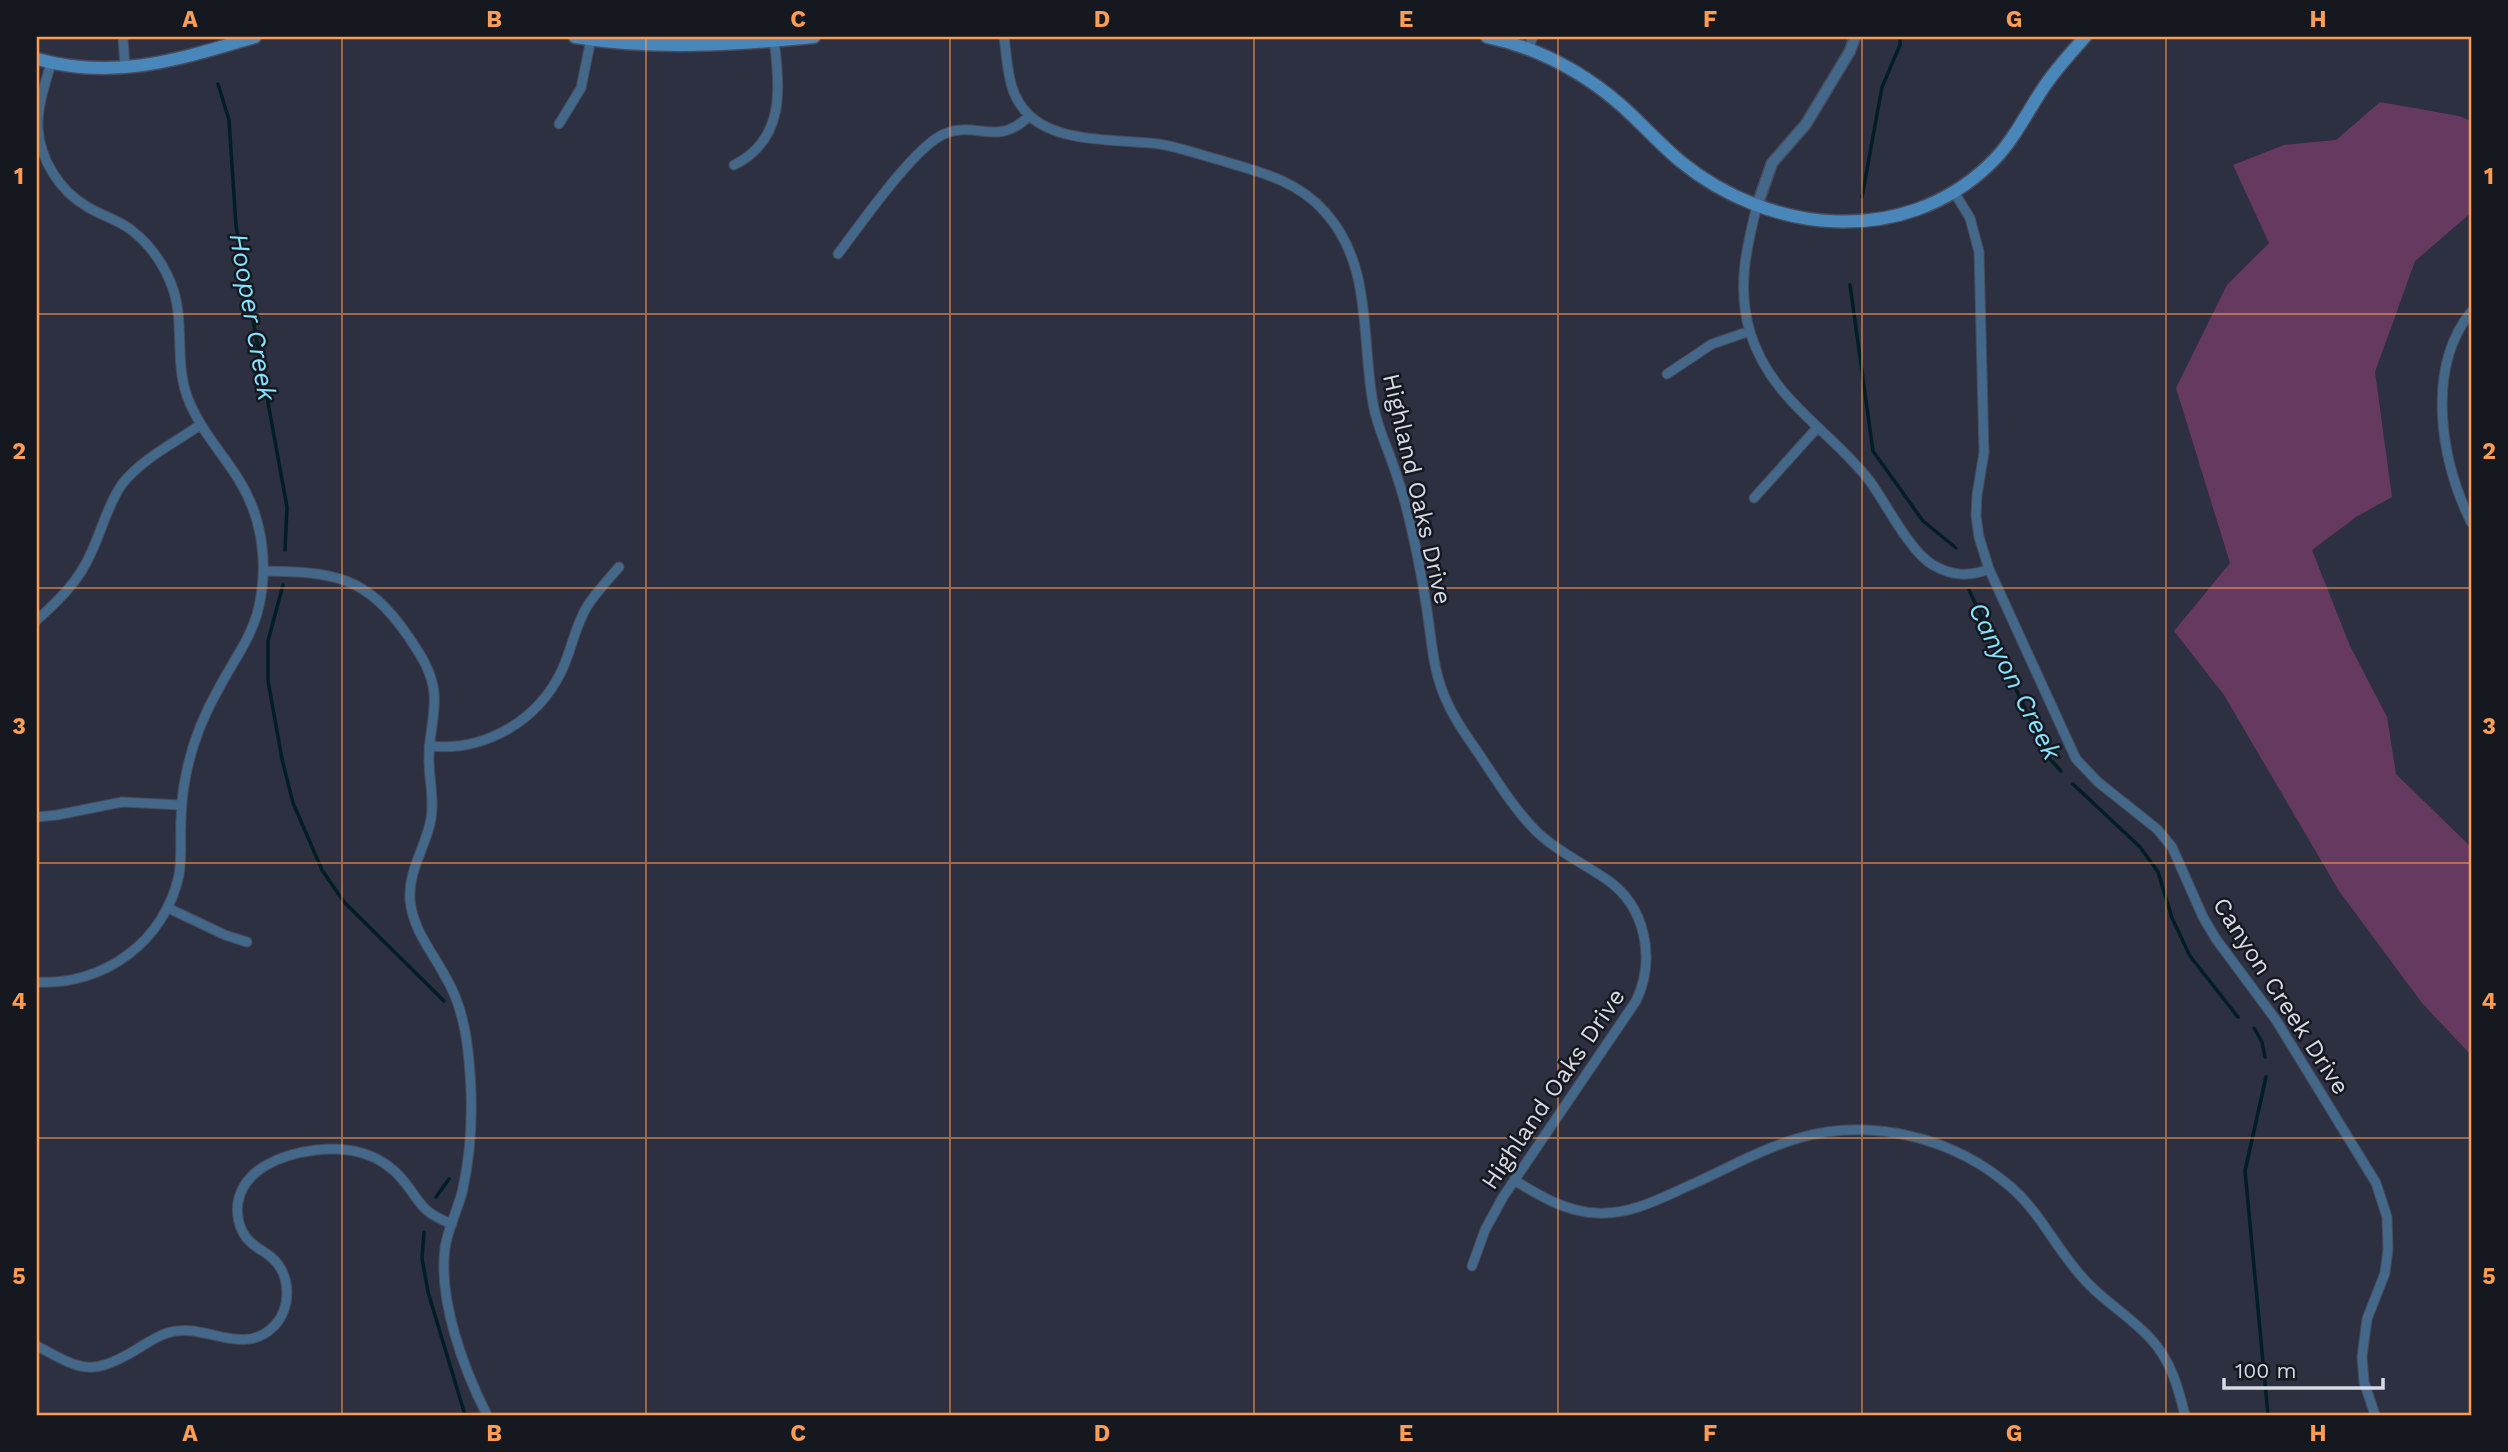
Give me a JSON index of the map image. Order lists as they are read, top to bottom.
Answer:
{
  "streets": {
    "street": ["Highland Oaks Drive", "Canyon Creek Drive"]
  },
  "water": ["Hooper Creek", "Canyon Creek"],
  "scale_bar": "100 m",
  "grid": {
    "columns": [
      "A",
      "B",
      "C",
      "D",
      "E",
      "F",
      "G",
      "H"
    ],
    "rows": [
      "1",
      "2",
      "3",
      "4",
      "5"
    ]
  }
}
